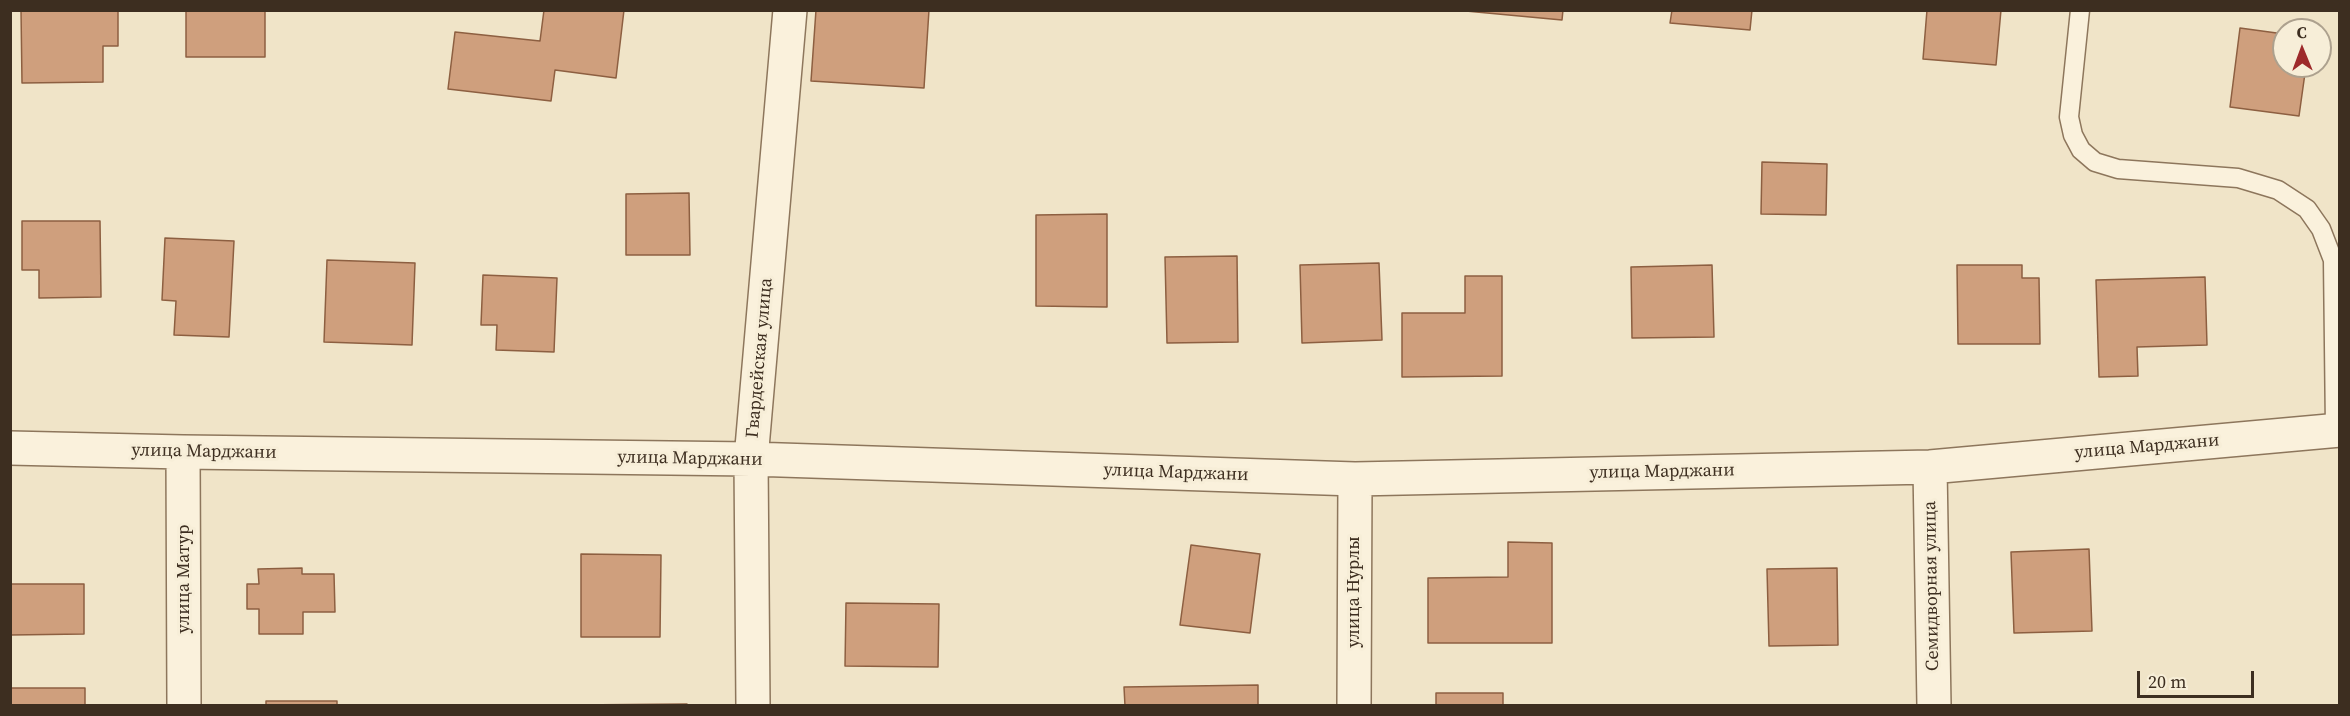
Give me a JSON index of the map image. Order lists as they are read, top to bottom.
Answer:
{
  "streets": {
    "street": [
      "Гвардейская улица",
      "улица Марджани",
      "улица Матур",
      "Семидворная улица",
      "улица Нурлы"
    ]
  },
  "crossings": [
    ["Гвардейская улица", "улица Марджани"],
    ["улица Марджани", "улица Матур"],
    ["улица Марджани", "Семидворная улица"],
    ["улица Марджани", "улица Нурлы"]
  ],
  "scale_bar": "20 m",
  "north": "top"
}
